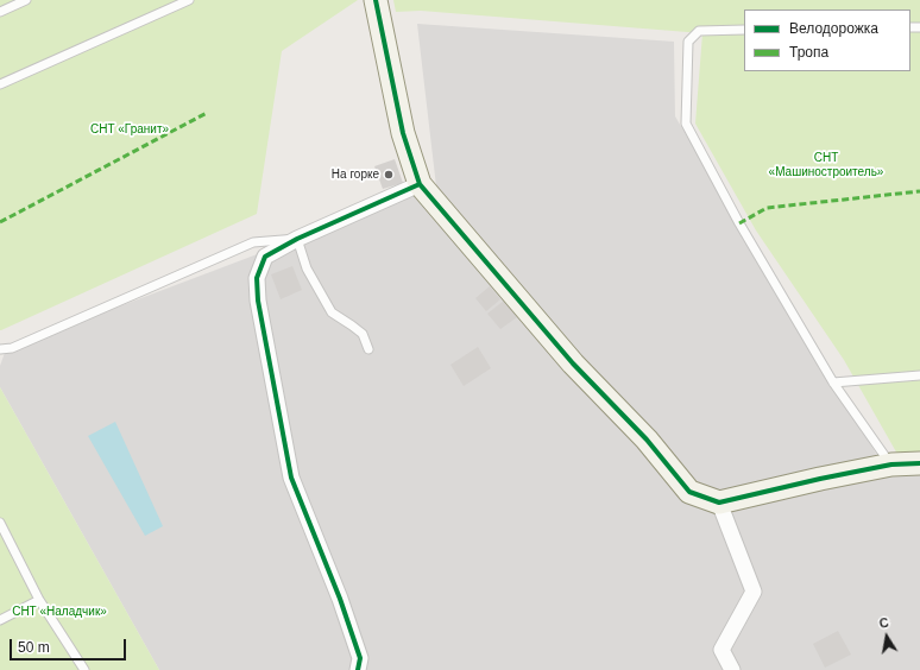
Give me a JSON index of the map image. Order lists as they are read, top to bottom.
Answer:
{
  "parks": ["СНТ «Гранит»", "СНТ «Машиностроитель»", "СНТ «Наладчик»"],
  "places": ["На горке"],
  "legend": ["Велодорожка", "Тропа"],
  "scale_bar": "50 m",
  "north": "top"
}
